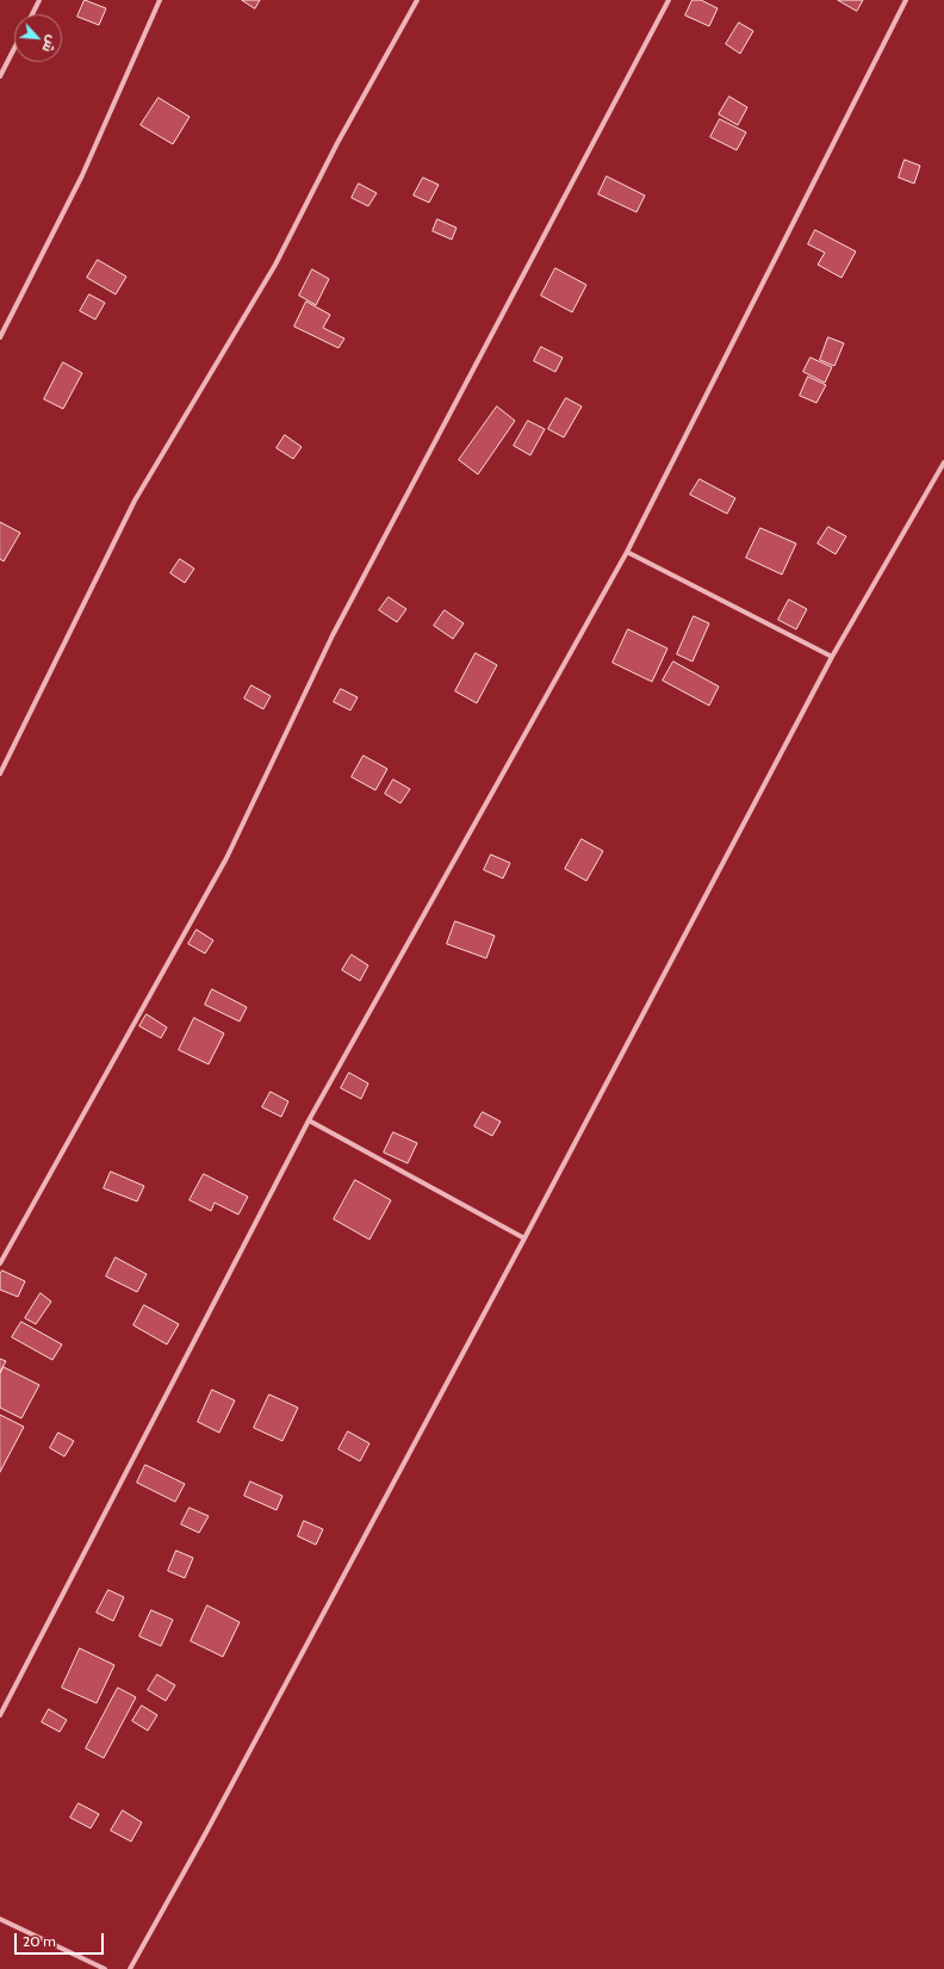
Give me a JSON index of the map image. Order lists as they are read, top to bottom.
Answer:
{
  "scale_bar": "20 m",
  "north": "bottom right"
}
